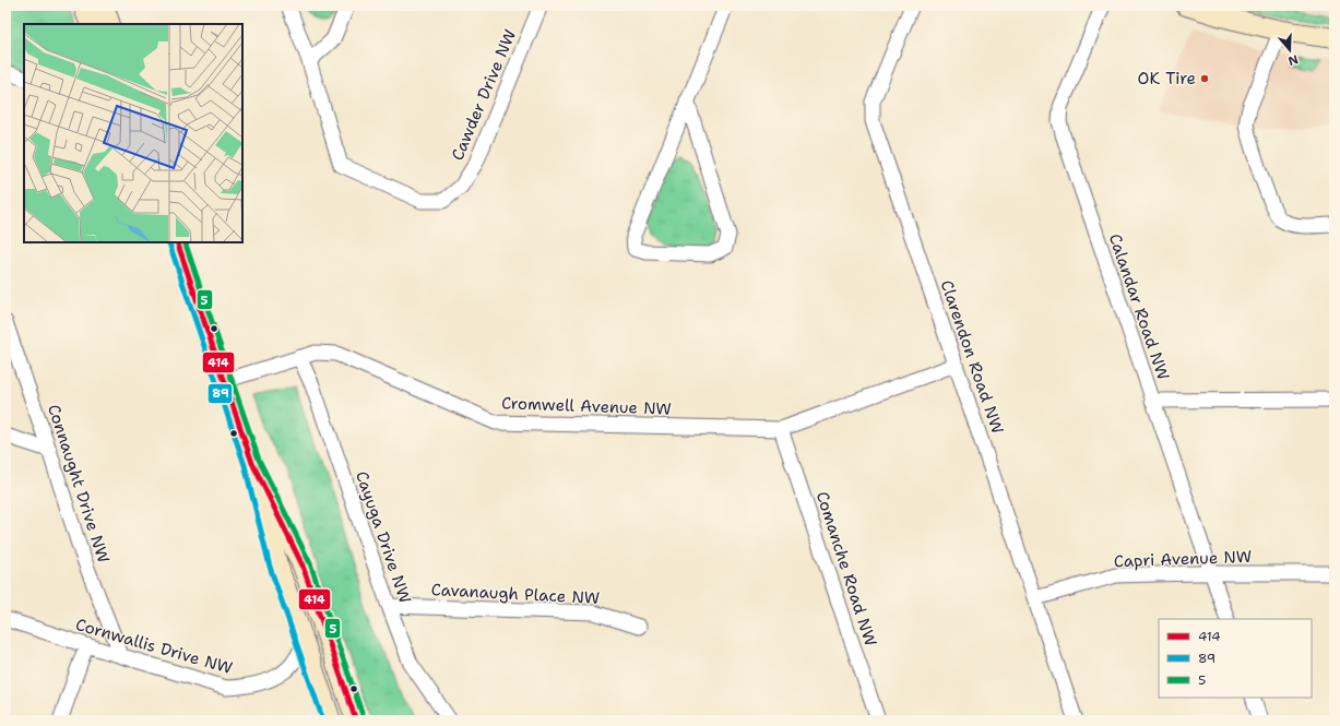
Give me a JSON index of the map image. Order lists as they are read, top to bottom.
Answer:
{
  "streets": {
    "street": [
      "Cawder Drive NW",
      "Calandar Road NW",
      "Clarendon Road NW",
      "Cromwell Avenue NW",
      "Connaught Drive NW",
      "Cayuga Drive NW",
      "Capri Avenue NW",
      "Comanche Road NW",
      "Cavanaugh Place NW",
      "Cornwallis Drive NW"
    ]
  },
  "crossings": [
    ["Calandar Road NW", "Capri Avenue NW"],
    ["Clarendon Road NW", "Cromwell Avenue NW"],
    ["Clarendon Road NW", "Capri Avenue NW"],
    ["Cromwell Avenue NW", "Cayuga Drive NW"],
    ["Cromwell Avenue NW", "Comanche Road NW"],
    ["Connaught Drive NW", "Cornwallis Drive NW"],
    ["Cayuga Drive NW", "Cavanaugh Place NW"]
  ],
  "places": ["OK Tire"],
  "lines": ["transit line 414", "transit line 5", "transit line 89"],
  "legend": ["414", "89", "5"],
  "north": "bottom"
}
